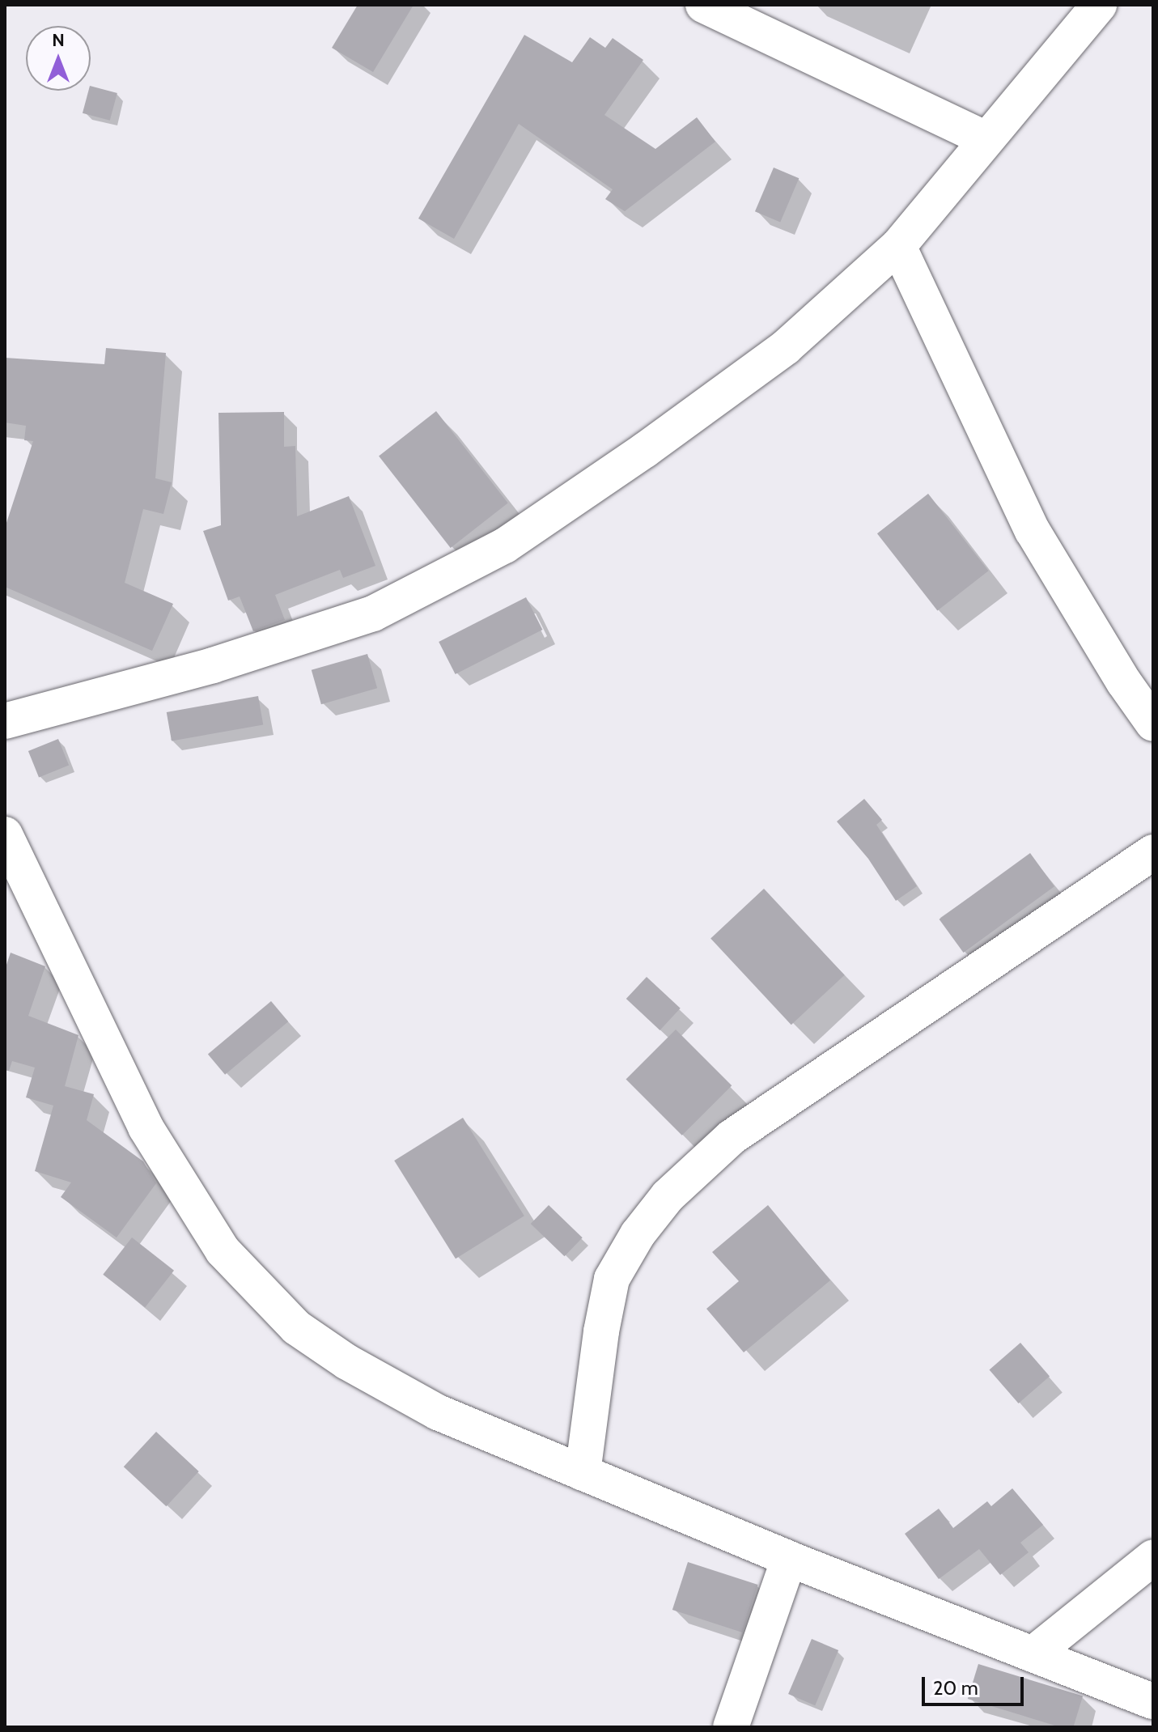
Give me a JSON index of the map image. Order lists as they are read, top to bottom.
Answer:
{
  "scale_bar": "20 m",
  "north": "top"
}
